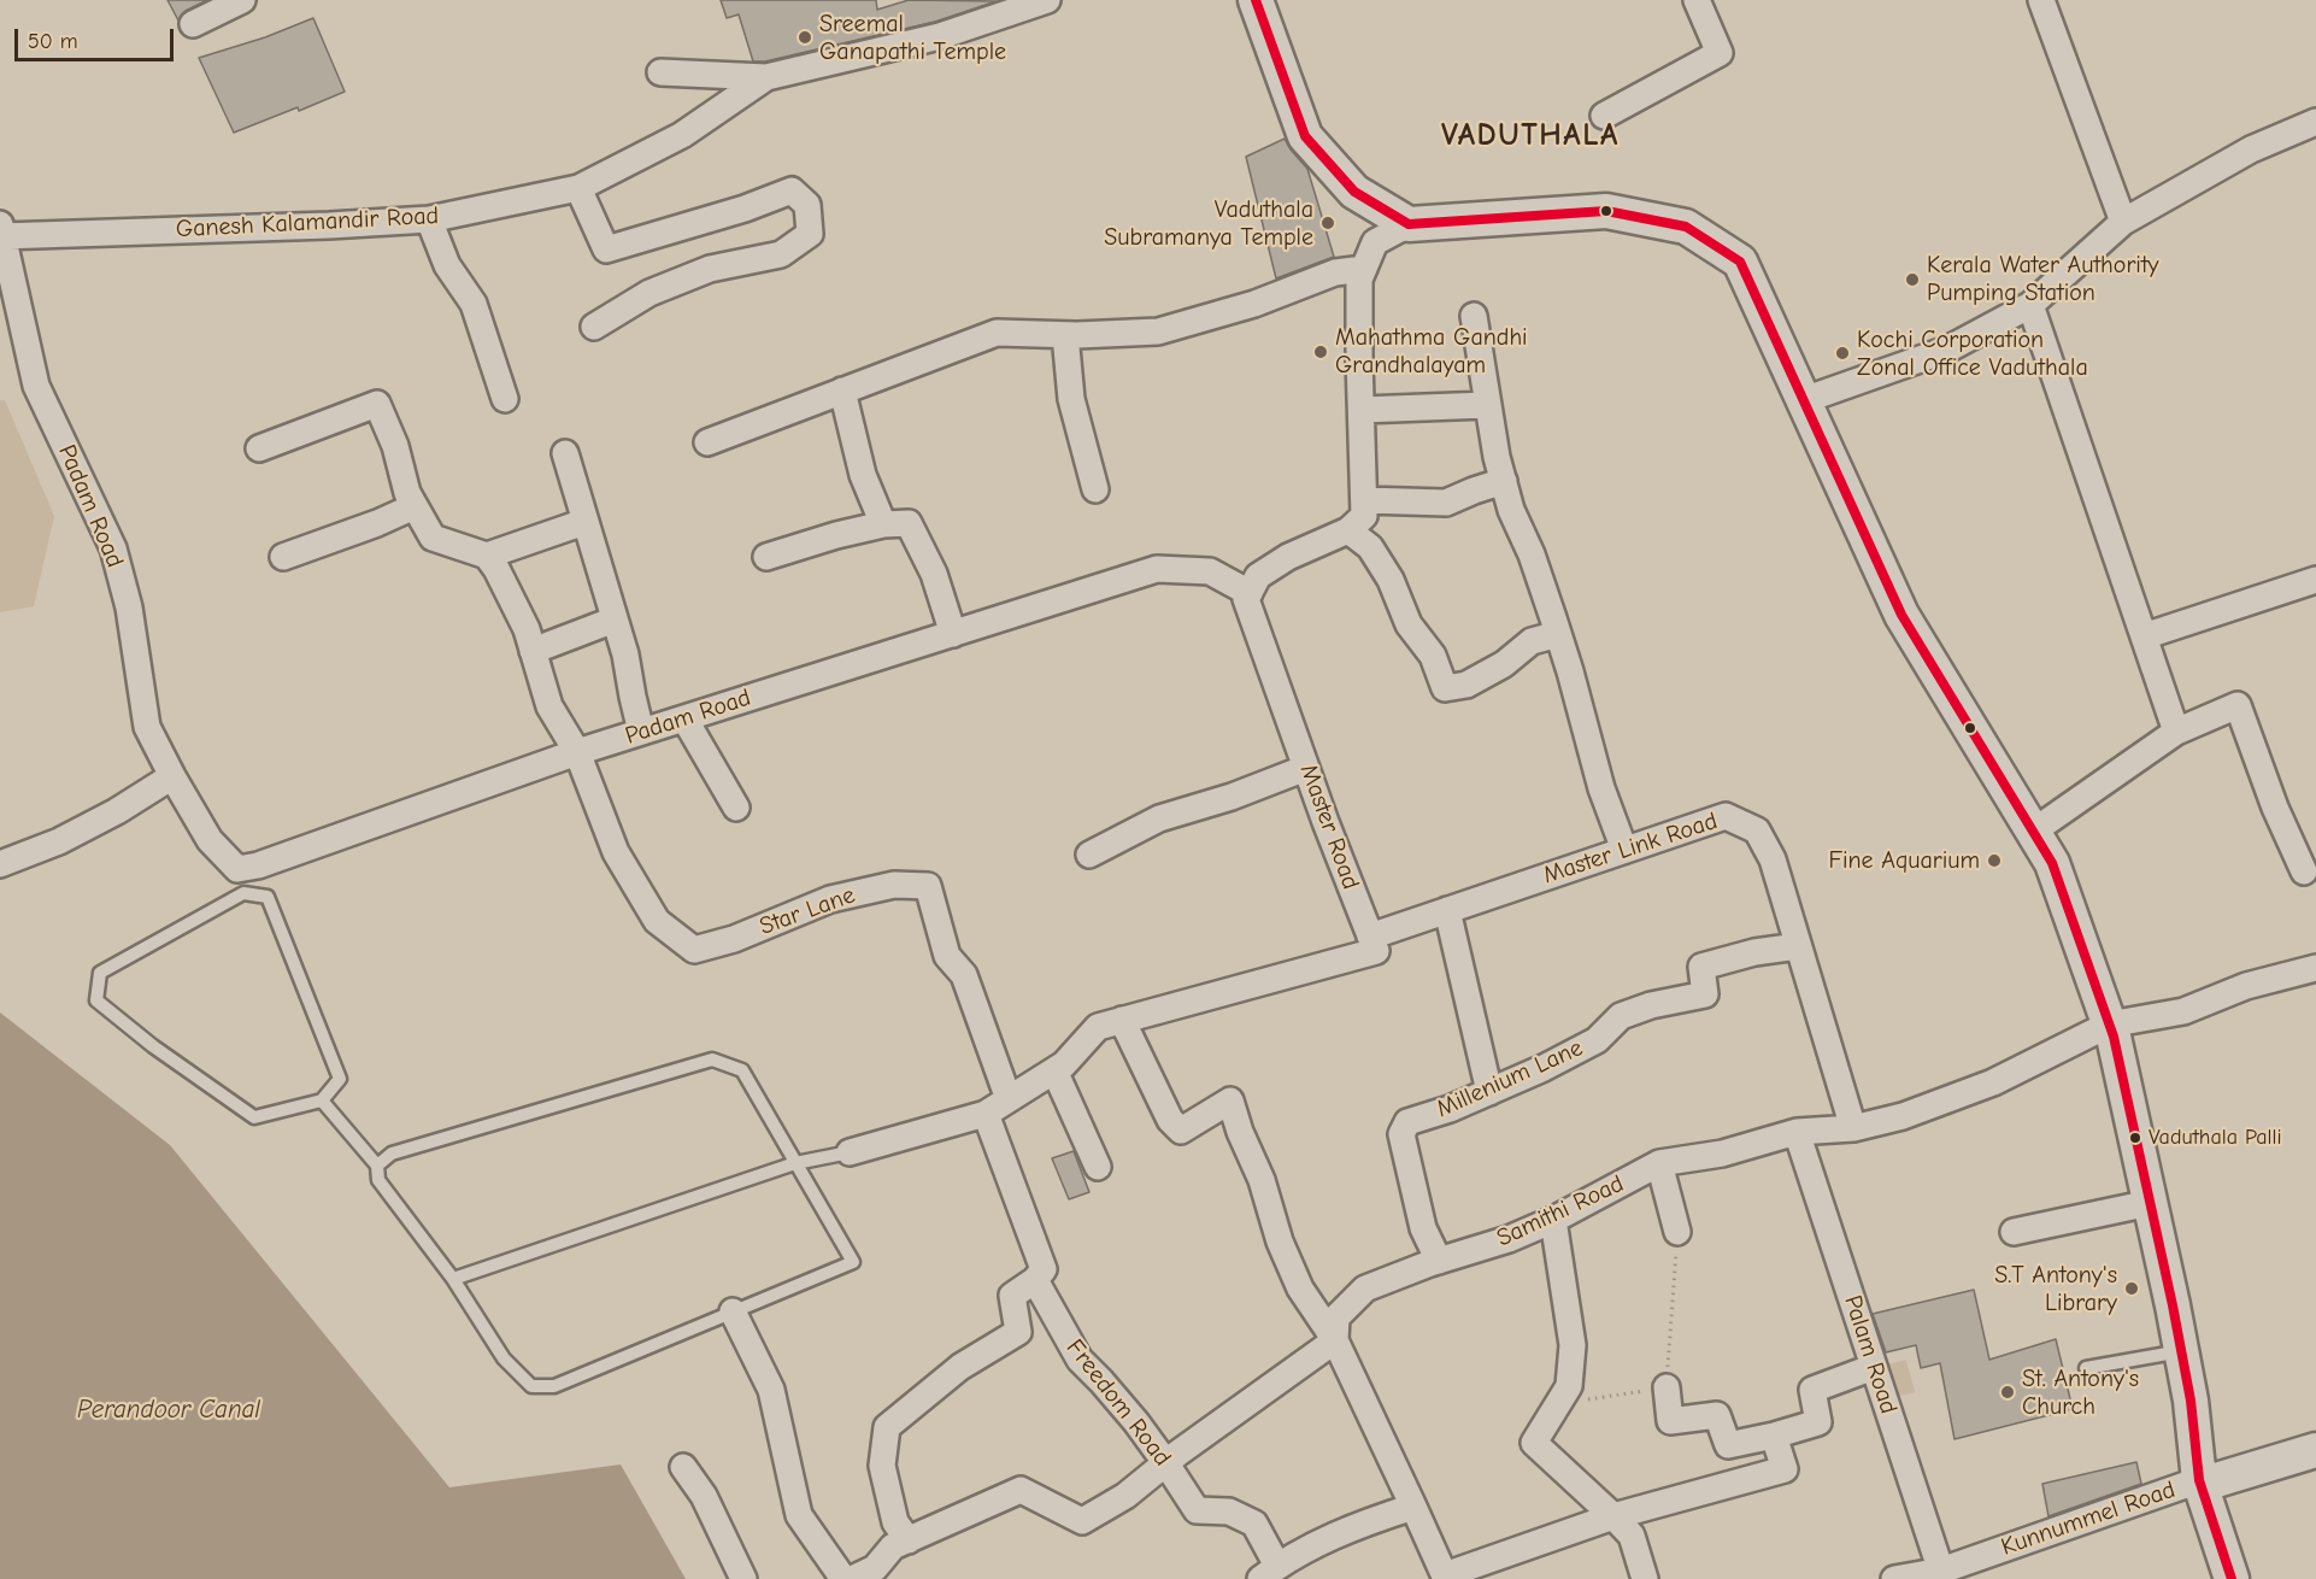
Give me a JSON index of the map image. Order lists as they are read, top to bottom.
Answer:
{
  "streets": {
    "street": [
      "Ganesh Kalamandir Road",
      "Padam Road",
      "Master Road",
      "Master Link Road",
      "Star Lane",
      "Millenium Lane",
      "Samithi Road",
      "Palam Road",
      "Freedom Road",
      "Kunnummel Road"
    ]
  },
  "crossings": [
    ["Ganesh Kalamandir Road", "Padam Road"],
    ["Padam Road", "Master Road"],
    ["Padam Road", "Star Lane"],
    ["Master Road", "Master Link Road"],
    ["Master Link Road", "Millenium Lane"],
    ["Master Link Road", "Samithi Road"],
    ["Millenium Lane", "Samithi Road"],
    ["Samithi Road", "Palam Road"],
    ["Palam Road", "Kunnummel Road"]
  ],
  "districts": ["VADUTHALA"],
  "water": ["Perandoor Canal"],
  "places": [
    "Sreemal Ganapathi Temple",
    "Vaduthala Subramanya Temple",
    "Kerala Water Authority Pumping Station",
    "Mahathma Gandhi Grandhalayam",
    "Kochi Corporation Zonal Office Vaduthala",
    "Fine Aquarium",
    "Vaduthala Palli",
    "S.T Antony's Library",
    "St. Antony's Church"
  ],
  "scale_bar": "50 m"
}
